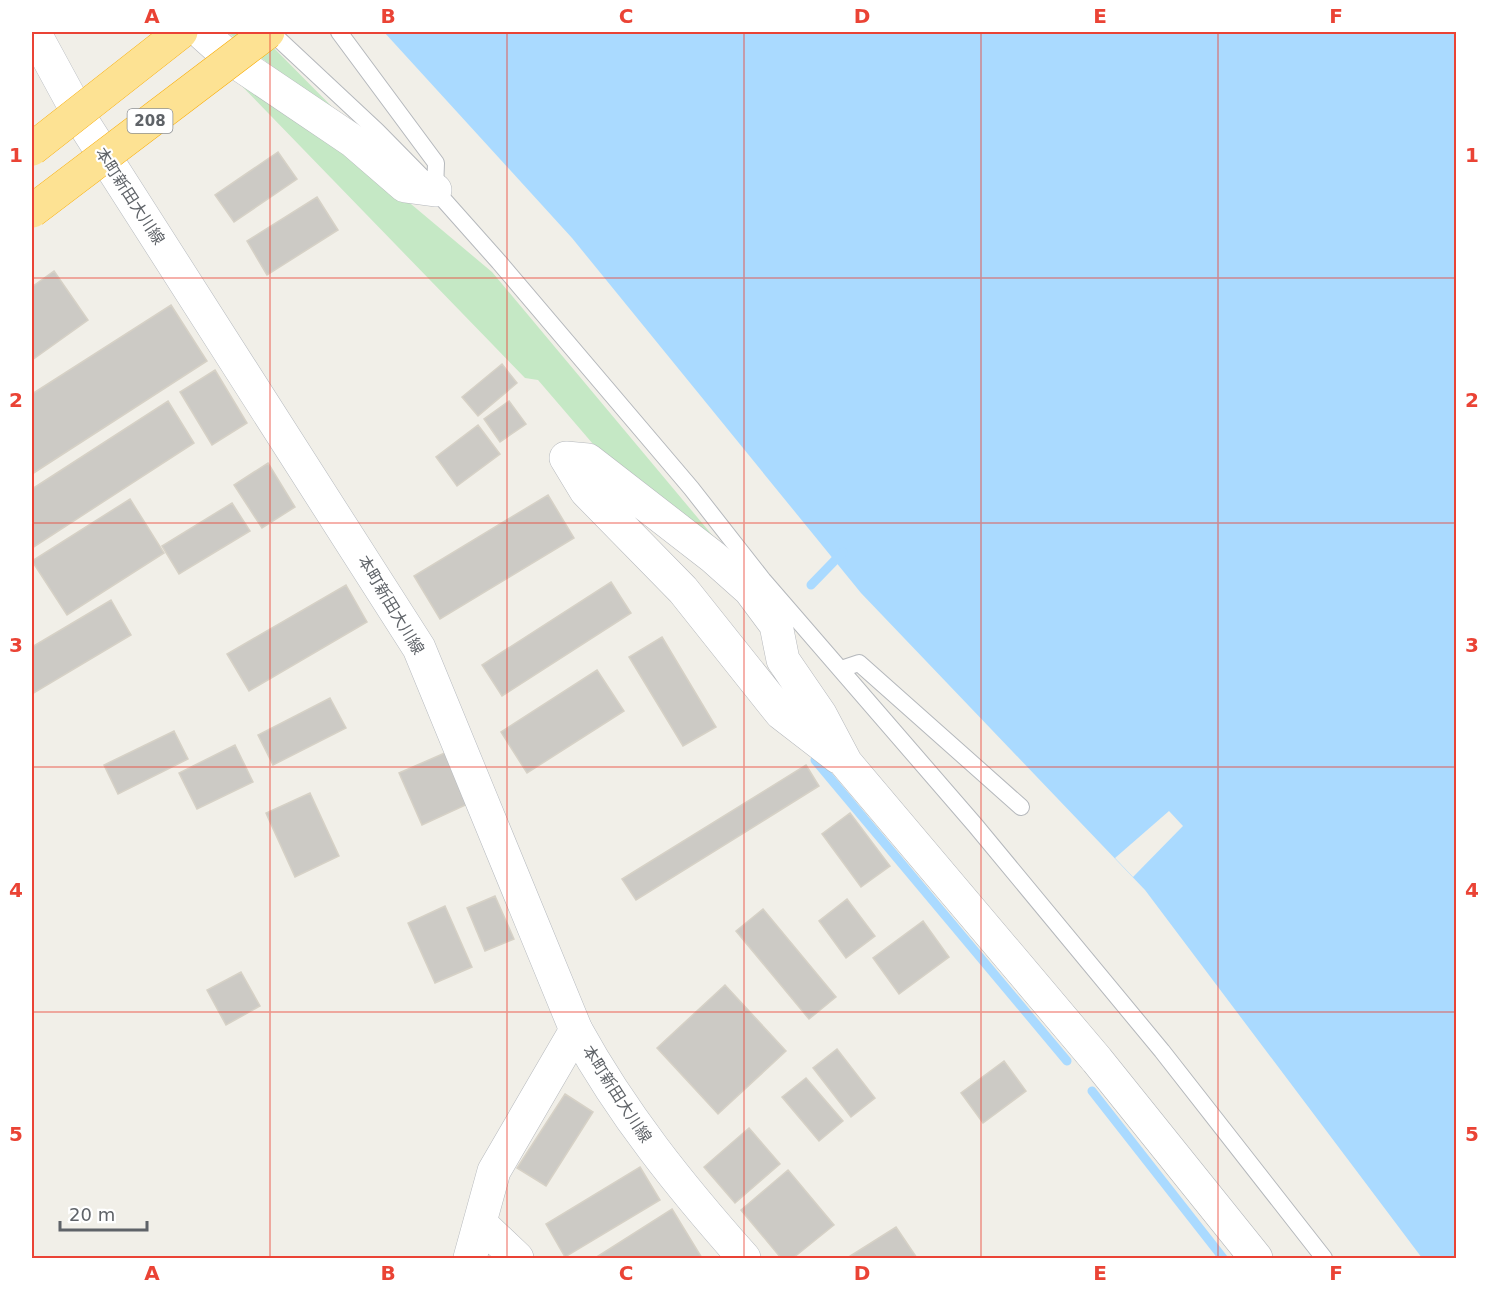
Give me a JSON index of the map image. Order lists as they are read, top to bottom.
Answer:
{
  "streets": {
    "highway": ["208"],
    "street": ["本町新田大川線"]
  },
  "scale_bar": "20 m",
  "grid": {
    "columns": [
      "A",
      "B",
      "C",
      "D",
      "E",
      "F"
    ],
    "rows": [
      "1",
      "2",
      "3",
      "4",
      "5"
    ]
  }
}
